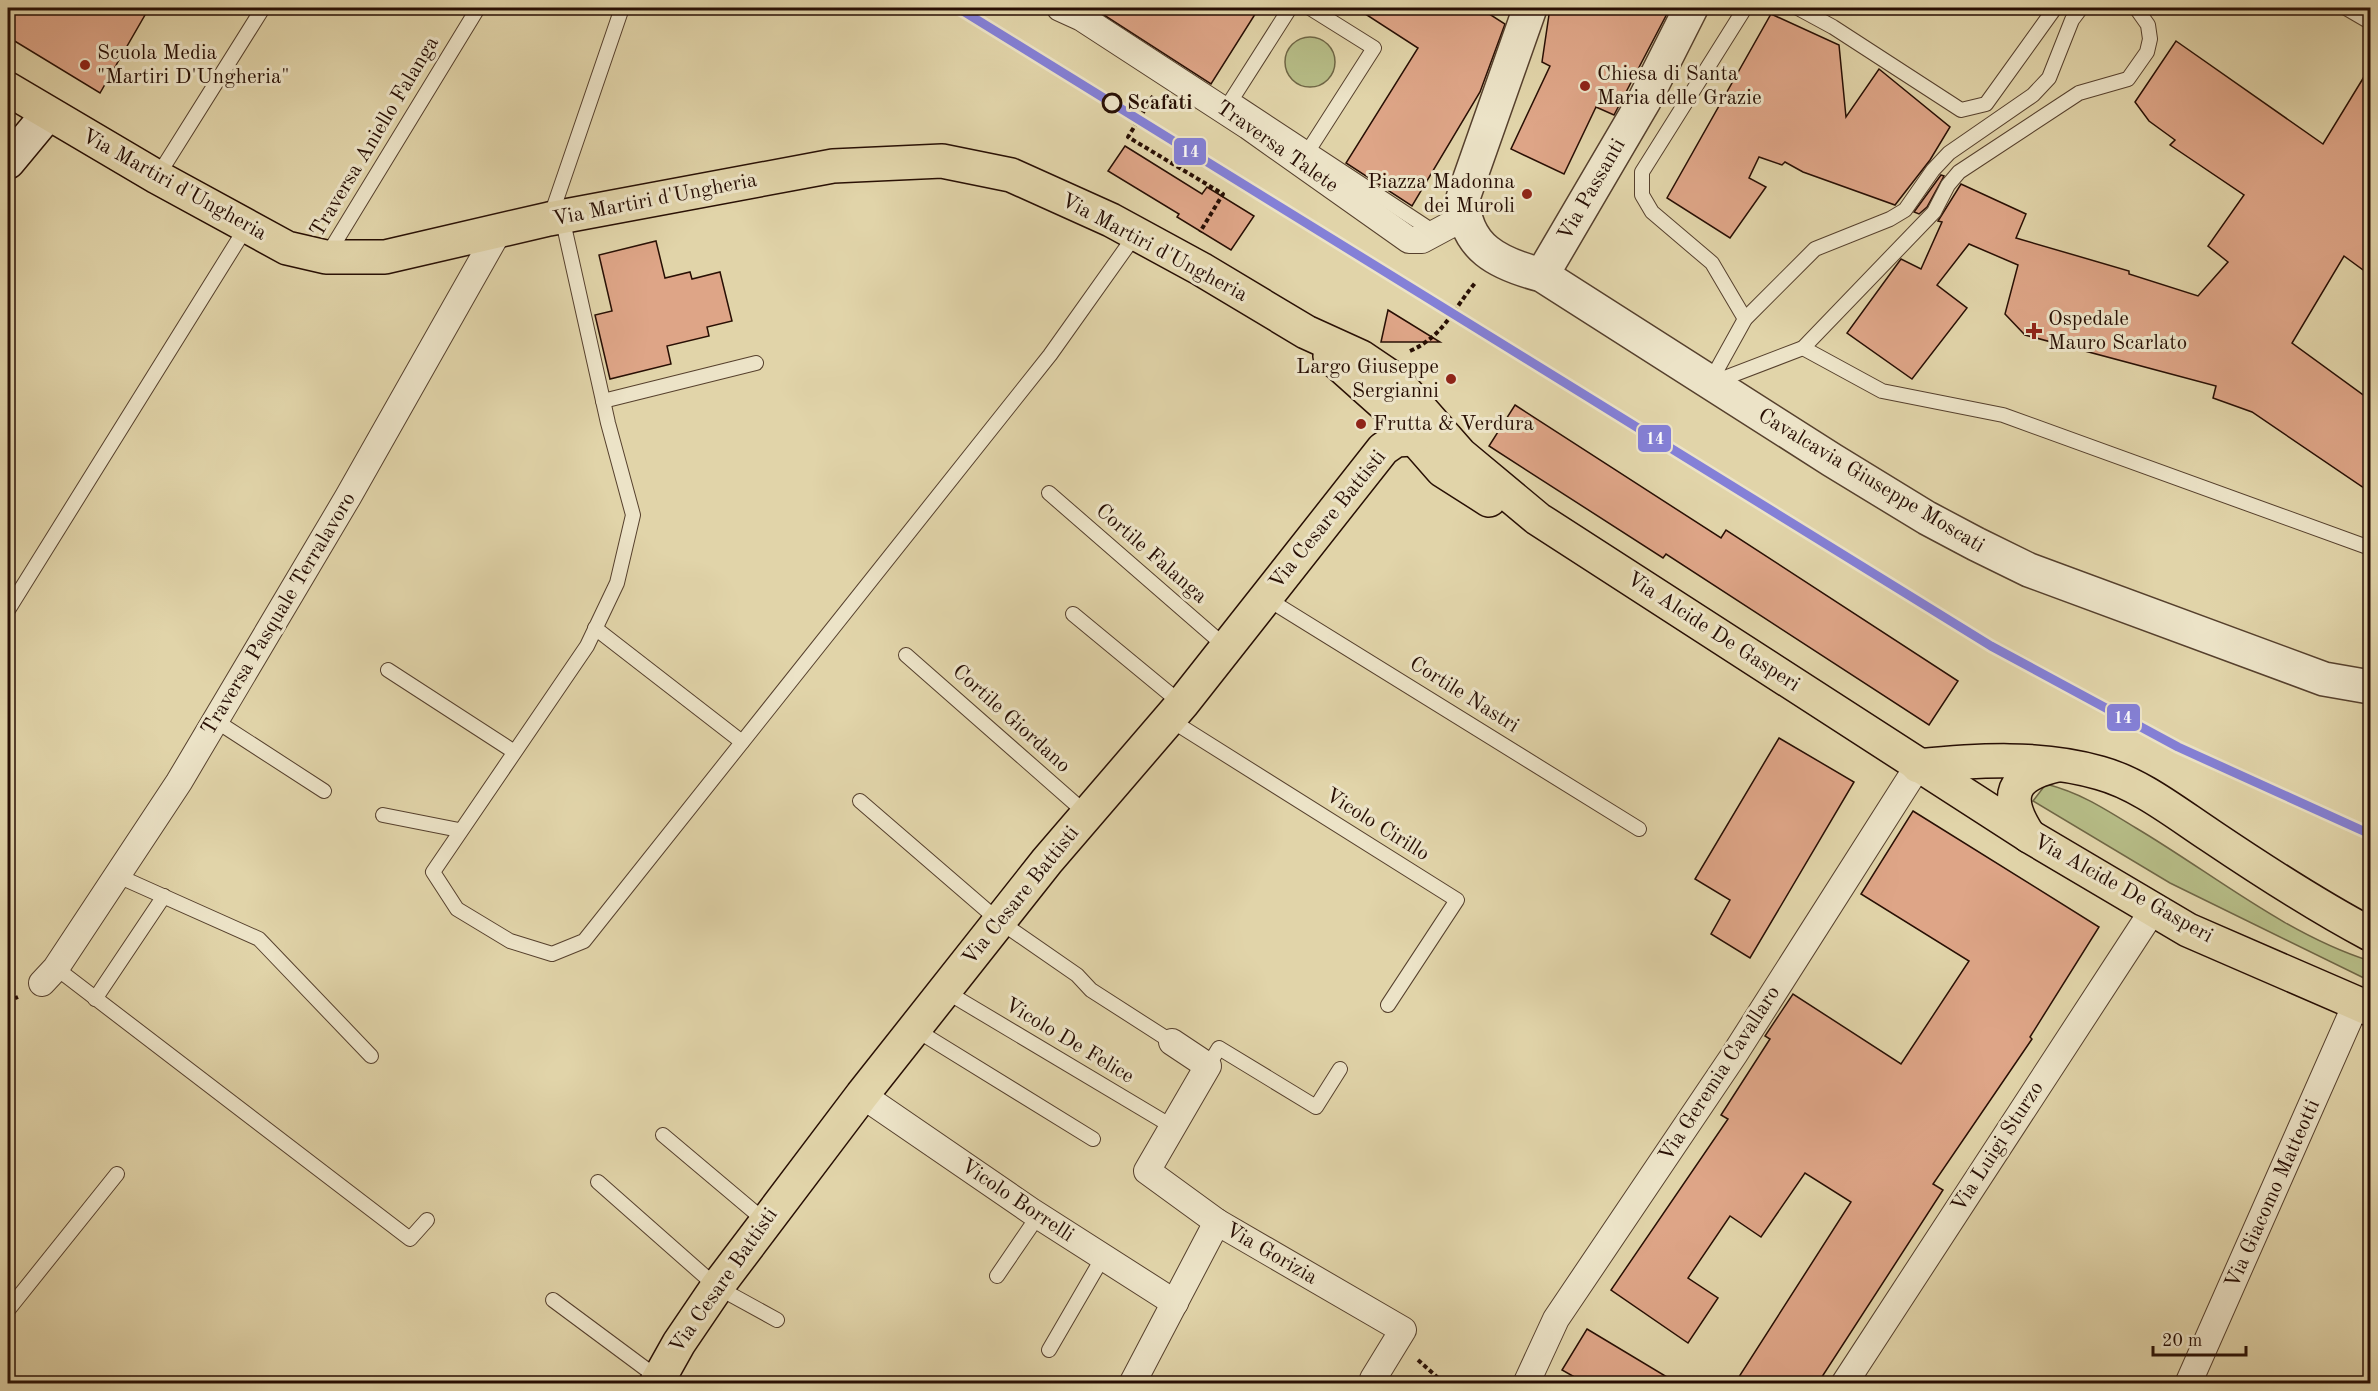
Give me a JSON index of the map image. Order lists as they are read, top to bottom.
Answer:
{
  "streets": {
    "main road": ["Via Martiri d'Ungheria", "Via Cesare Battisti", "Via Alcide De Gasperi"],
    "street": [
      "Traversa Talete",
      "Via Passanti",
      "Cavalcavia Giuseppe Moscati",
      "Traversa Pasquale Terralavoro",
      "Via Geremia Cavallaro",
      "Via Luigi Sturzo",
      "Via Giacomo Matteotti",
      "Vicolo Borrelli",
      "Via Gorizia"
    ],
    "lane": [
      "Traversa Aniello Falanga",
      "Cortile Falanga",
      "Cortile Nastri",
      "Cortile Giordano",
      "Vicolo Cirillo",
      "Vicolo De Felice"
    ]
  },
  "crossings": [
    ["Traversa Aniello Falanga", "Via Martiri d'Ungheria"],
    ["Traversa Talete", "Cavalcavia Giuseppe Moscati"],
    ["Via Martiri d'Ungheria", "Via Cesare Battisti"],
    ["Via Martiri d'Ungheria", "Traversa Pasquale Terralavoro"],
    ["Via Martiri d'Ungheria", "Via Alcide De Gasperi"],
    ["Via Passanti", "Cavalcavia Giuseppe Moscati"],
    ["Via Cesare Battisti", "Cortile Falanga"],
    ["Via Cesare Battisti", "Via Alcide De Gasperi"],
    ["Via Cesare Battisti", "Cortile Nastri"],
    ["Via Cesare Battisti", "Cortile Giordano"],
    ["Via Cesare Battisti", "Vicolo Cirillo"],
    ["Via Cesare Battisti", "Vicolo De Felice"],
    ["Via Cesare Battisti", "Vicolo Borrelli"],
    ["Via Alcide De Gasperi", "Via Geremia Cavallaro"],
    ["Via Alcide De Gasperi", "Via Luigi Sturzo"],
    ["Via Alcide De Gasperi", "Via Giacomo Matteotti"],
    ["Vicolo Borrelli", "Via Gorizia"]
  ],
  "places": {
    "other": [
      "Scuola Media \"Martiri D'Ungheria\"",
      "Chiesa di Santa Maria delle Grazie",
      "Scafati",
      "Piazza Madonna dei Muroli",
      "Largo Giuseppe Sergianni",
      "Frutta & Verdura"
    ],
    "health": ["Ospedale Mauro Scarlato"]
  },
  "lines": ["transit line 14"],
  "scale_bar": "20 m"
}
